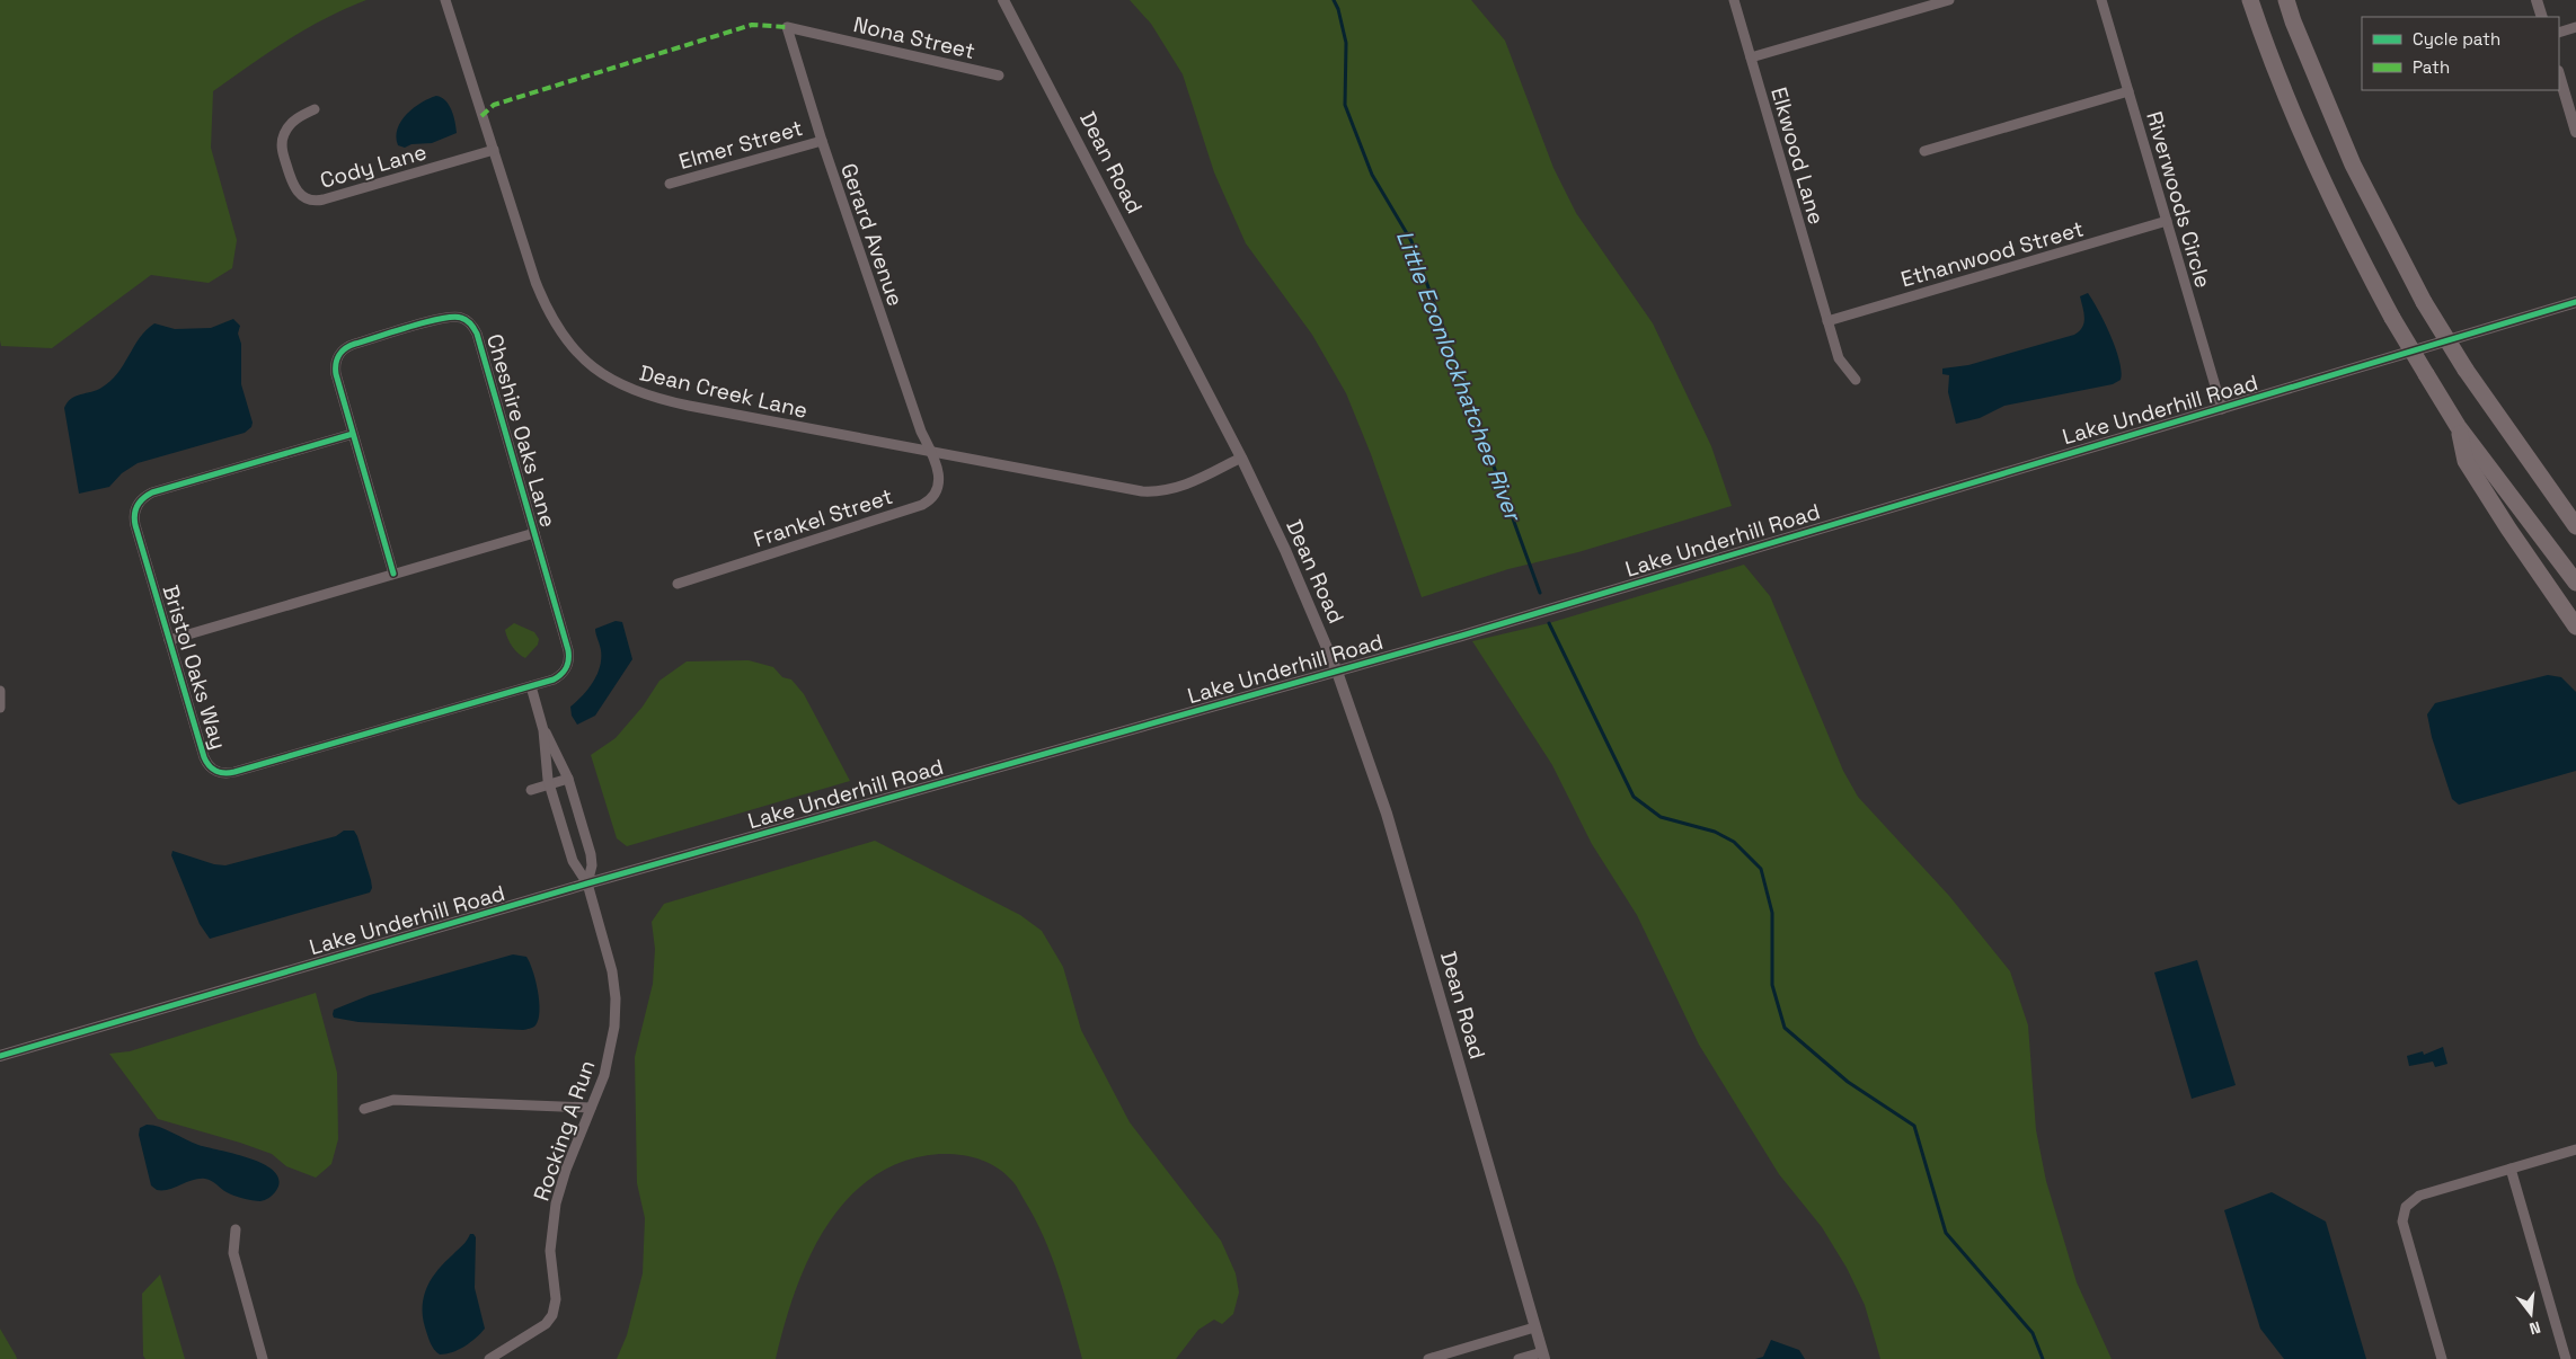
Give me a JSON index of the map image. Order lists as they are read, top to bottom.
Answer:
{
  "streets": {
    "street": [
      "Nona Street",
      "Elmer Street",
      "Elkwood Lane",
      "Dean Road",
      "Cody Lane",
      "Riverwoods Circle",
      "Gerard Avenue",
      "Ethanwood Street",
      "Dean Creek Lane",
      "Lake Underhill Road",
      "Cheshire Oaks Lane",
      "Frankel Street",
      "Bristol Oaks Way",
      "Rocking A Run"
    ]
  },
  "crossings": [
    ["Nona Street", "Gerard Avenue"],
    ["Elmer Street", "Gerard Avenue"],
    ["Elkwood Lane", "Ethanwood Street"],
    ["Dean Road", "Dean Creek Lane"],
    ["Dean Road", "Lake Underhill Road"],
    ["Cody Lane", "Dean Creek Lane"],
    ["Riverwoods Circle", "Ethanwood Street"],
    ["Riverwoods Circle", "Lake Underhill Road"],
    ["Gerard Avenue", "Dean Creek Lane"],
    ["Gerard Avenue", "Frankel Street"],
    ["Dean Creek Lane", "Frankel Street"],
    ["Lake Underhill Road", "Rocking A Run"],
    ["Cheshire Oaks Lane", "Bristol Oaks Way"],
    ["Cheshire Oaks Lane", "Rocking A Run"],
    ["Bristol Oaks Way", "Rocking A Run"]
  ],
  "water": ["Little Econlockhatchee River"],
  "legend": ["Cycle path", "Path"],
  "north": "bottom"
}
